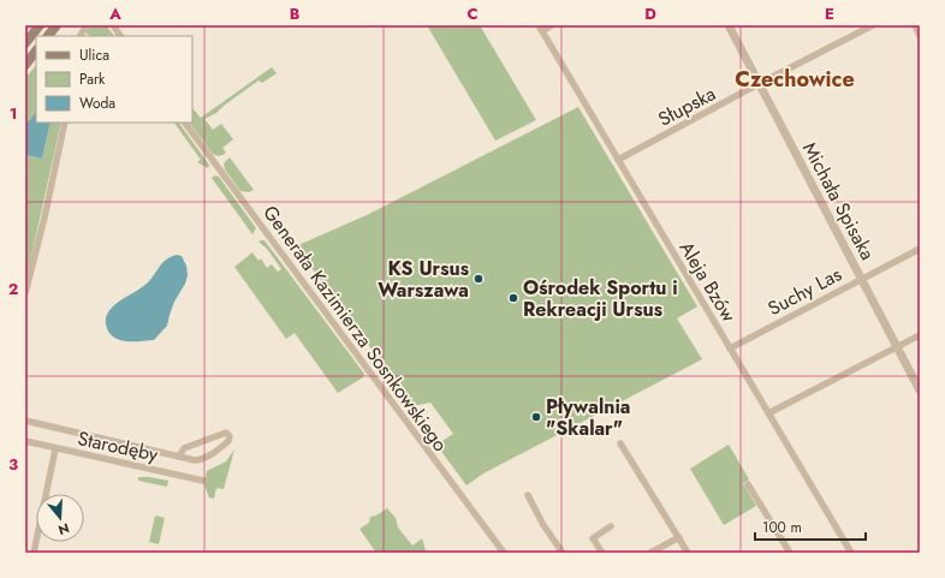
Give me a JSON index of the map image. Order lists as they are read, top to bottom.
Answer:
{
  "streets": {
    "street": [
      "Słupska",
      "Michała Spisaka",
      "Aleja Bzów",
      "Suchy Las",
      "Generała Kazimierza Sosnkowskiego",
      "Starodęby"
    ]
  },
  "crossings": [
    ["Słupska", "Michała Spisaka"],
    ["Słupska", "Aleja Bzów"],
    ["Michała Spisaka", "Suchy Las"],
    ["Aleja Bzów", "Suchy Las"]
  ],
  "districts": ["Czechowice"],
  "places": ["KS Ursus Warszawa", "Ośrodek Sportu i Rekreacji Ursus", "Pływalnia \"Skalar\""],
  "legend": ["Ulica", "Park", "Woda"],
  "scale_bar": "100 m",
  "north": "bottom",
  "grid": {
    "columns": [
      "A",
      "B",
      "C",
      "D",
      "E"
    ],
    "rows": ["1", "2", "3"]
  }
}
